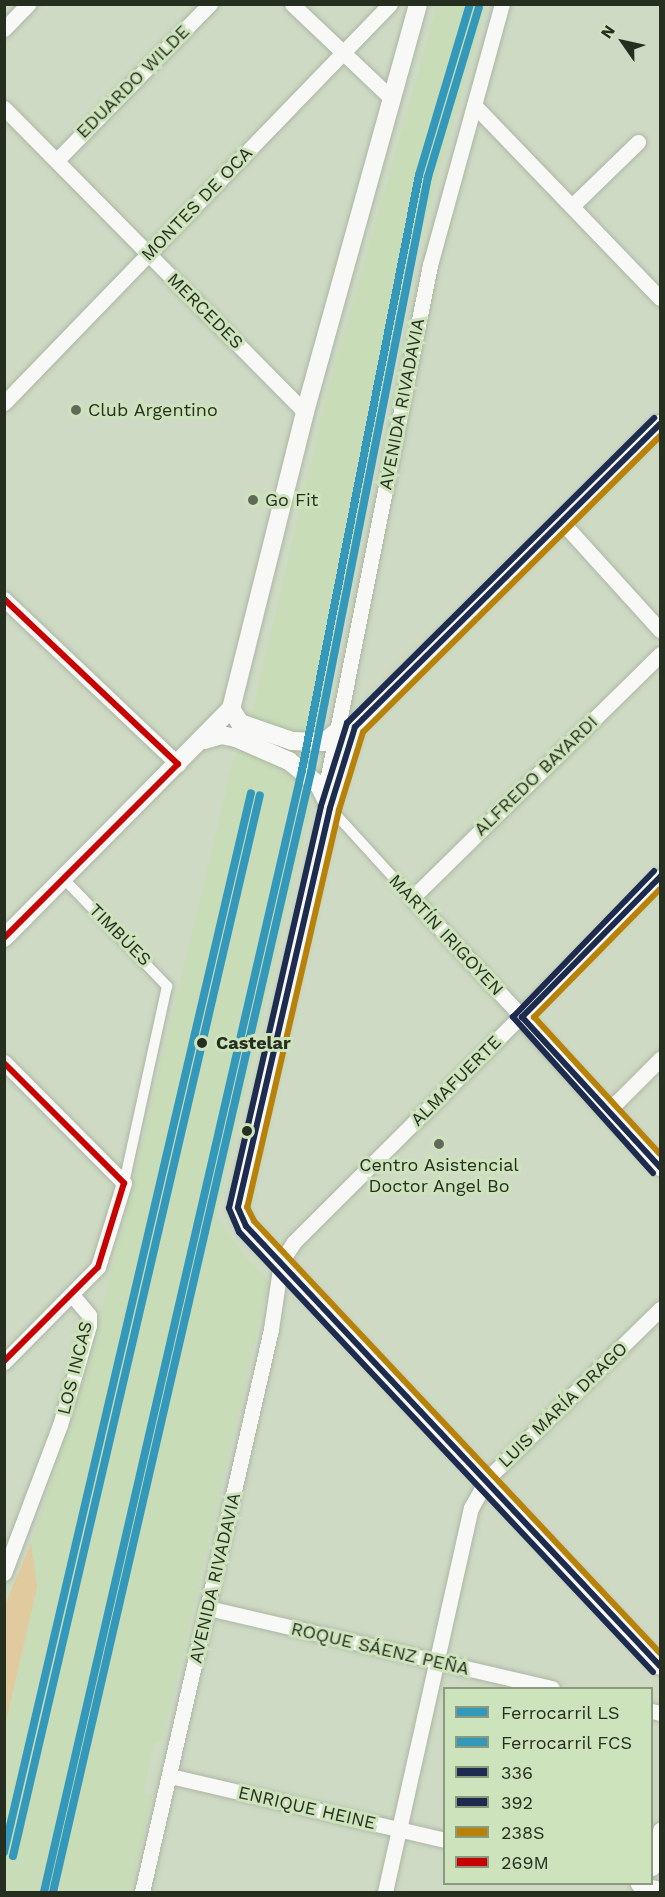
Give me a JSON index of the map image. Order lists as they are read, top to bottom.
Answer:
{
  "streets": {
    "street": [
      "EDUARDO WILDE",
      "MONTES DE OCA",
      "MERCEDES",
      "AVENIDA RIVADAVIA",
      "ALFREDO BAYARDI",
      "TIMBÚES",
      "MARTÍN IRIGOYEN",
      "ALMAFUERTE",
      "LOS INCAS",
      "LUIS MARÍA DRAGO",
      "ROQUE SÁENZ PEÑA",
      "ENRIQUE HEINE"
    ]
  },
  "crossings": [
    ["EDUARDO WILDE", "MERCEDES"],
    ["MONTES DE OCA", "MERCEDES"],
    ["AVENIDA RIVADAVIA", "MARTÍN IRIGOYEN"],
    ["AVENIDA RIVADAVIA", "ALMAFUERTE"],
    ["AVENIDA RIVADAVIA", "ROQUE SÁENZ PEÑA"],
    ["AVENIDA RIVADAVIA", "ENRIQUE HEINE"],
    ["ALFREDO BAYARDI", "MARTÍN IRIGOYEN"],
    ["TIMBÚES", "LOS INCAS"],
    ["MARTÍN IRIGOYEN", "ALMAFUERTE"],
    ["LUIS MARÍA DRAGO", "ROQUE SÁENZ PEÑA"],
    ["LUIS MARÍA DRAGO", "ENRIQUE HEINE"]
  ],
  "places": [
    "Club Argentino",
    "Go Fit",
    "Castelar",
    "Centro Asistencial Doctor Angel Bo"
  ],
  "lines": [
    "rail line LS",
    "rail line FCS",
    "transit line 392",
    "transit line 336",
    "transit line 238S",
    "transit line 269M"
  ],
  "legend": [
    "Ferrocarril LS",
    "Ferrocarril FCS",
    "336",
    "392",
    "238S",
    "269M"
  ],
  "north": "top left"
}
